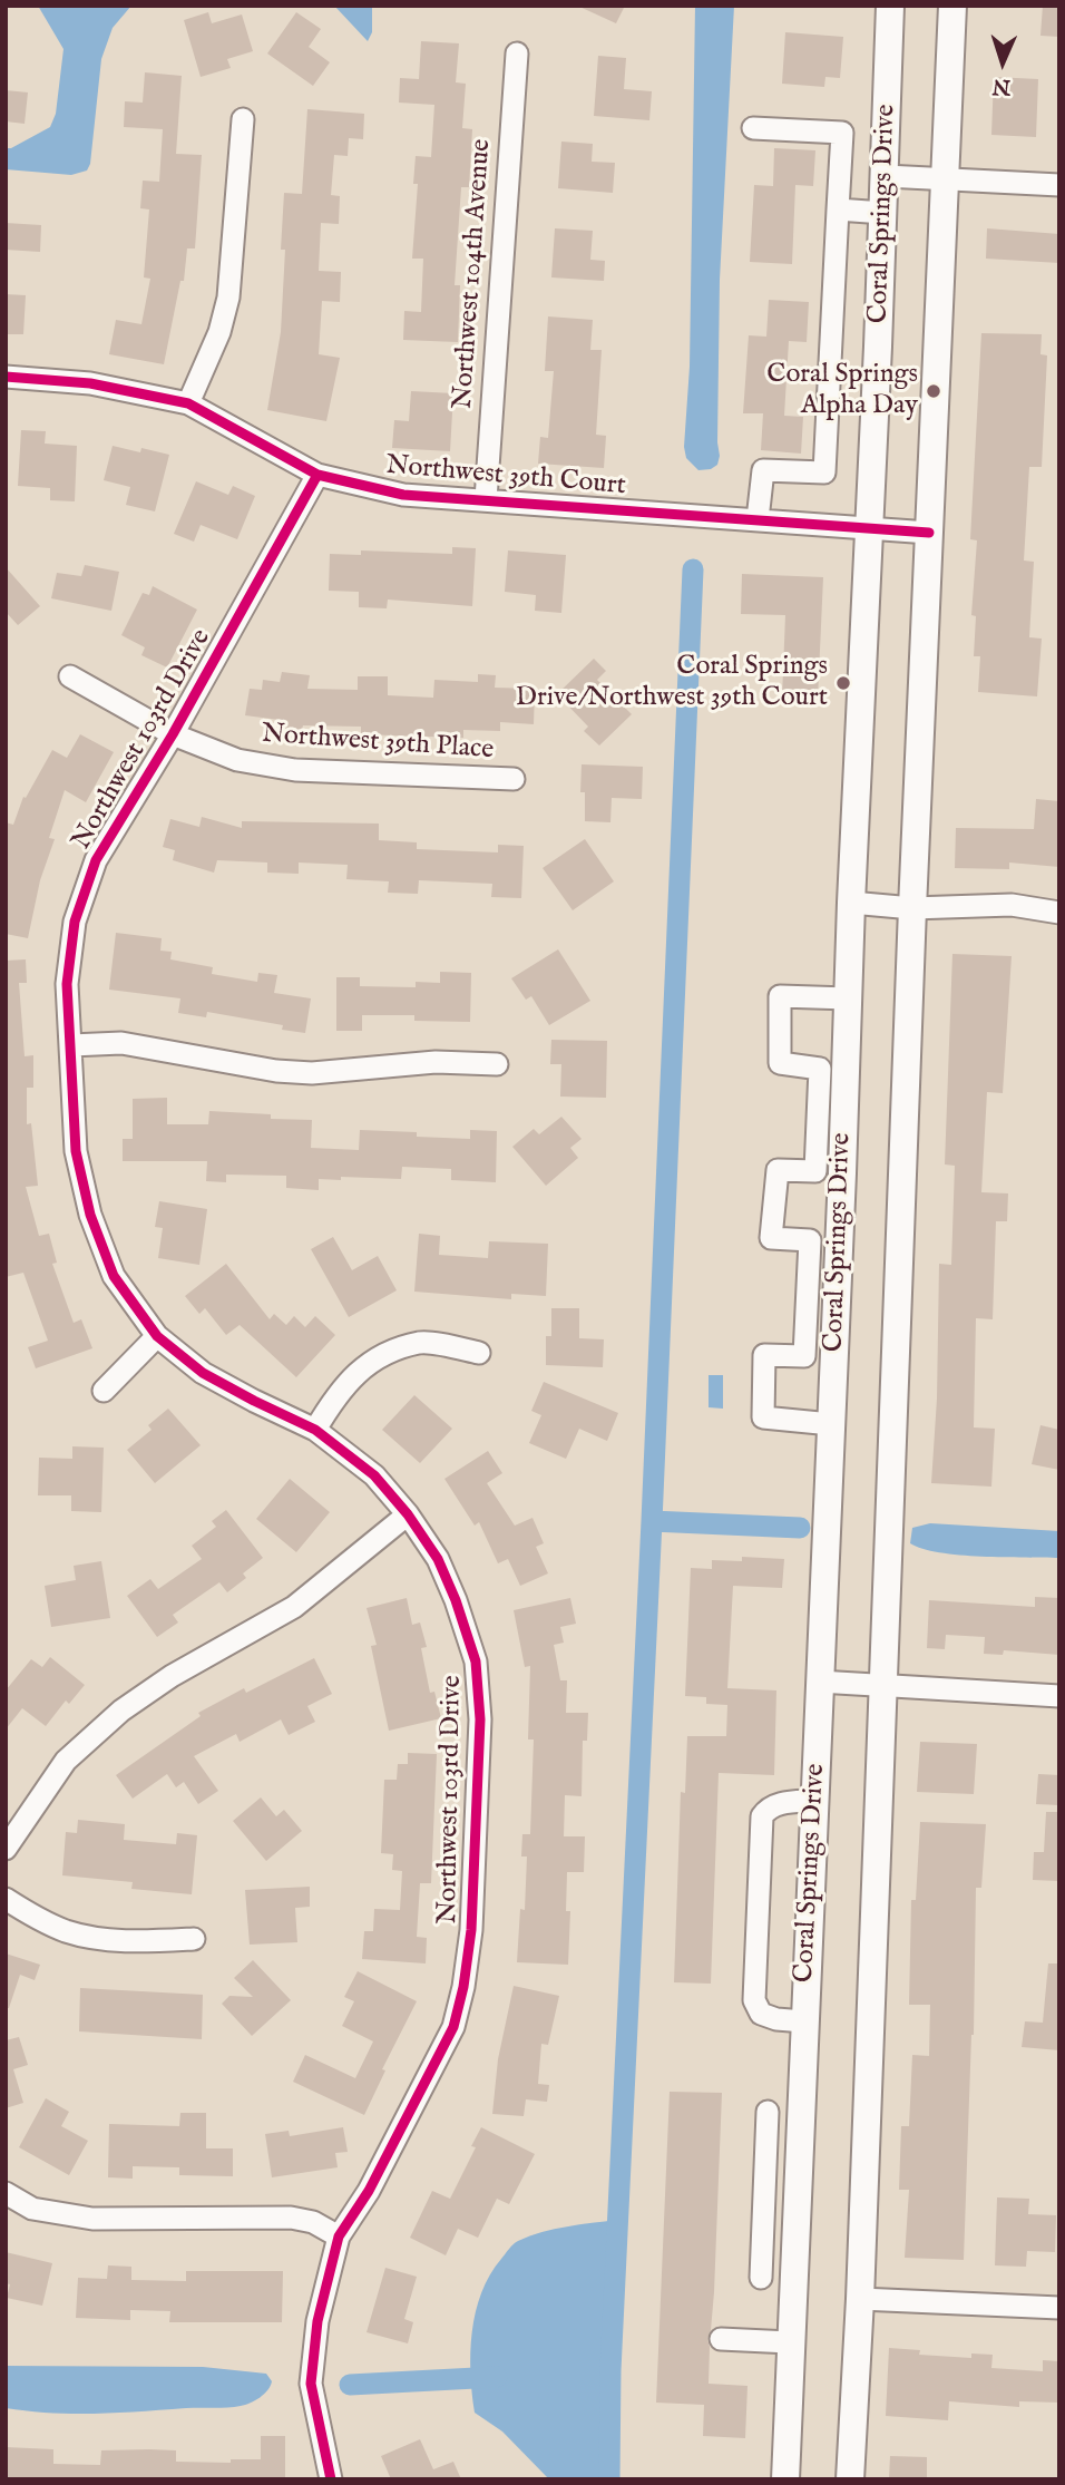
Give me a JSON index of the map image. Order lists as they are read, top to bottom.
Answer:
{
  "streets": {
    "main road": ["Coral Springs Drive"],
    "street": [
      "Northwest 104th Avenue",
      "Northwest 39th Court",
      "Northwest 103rd Drive",
      "Northwest 39th Place"
    ]
  },
  "crossings": [
    ["Coral Springs Drive", "Northwest 39th Court"],
    ["Northwest 104th Avenue", "Northwest 39th Court"],
    ["Northwest 39th Court", "Northwest 103rd Drive"],
    ["Northwest 103rd Drive", "Northwest 39th Place"]
  ],
  "places": ["Coral Springs Alpha Day", "Coral Springs Drive/Northwest 39th Court"],
  "north": "bottom"
}
